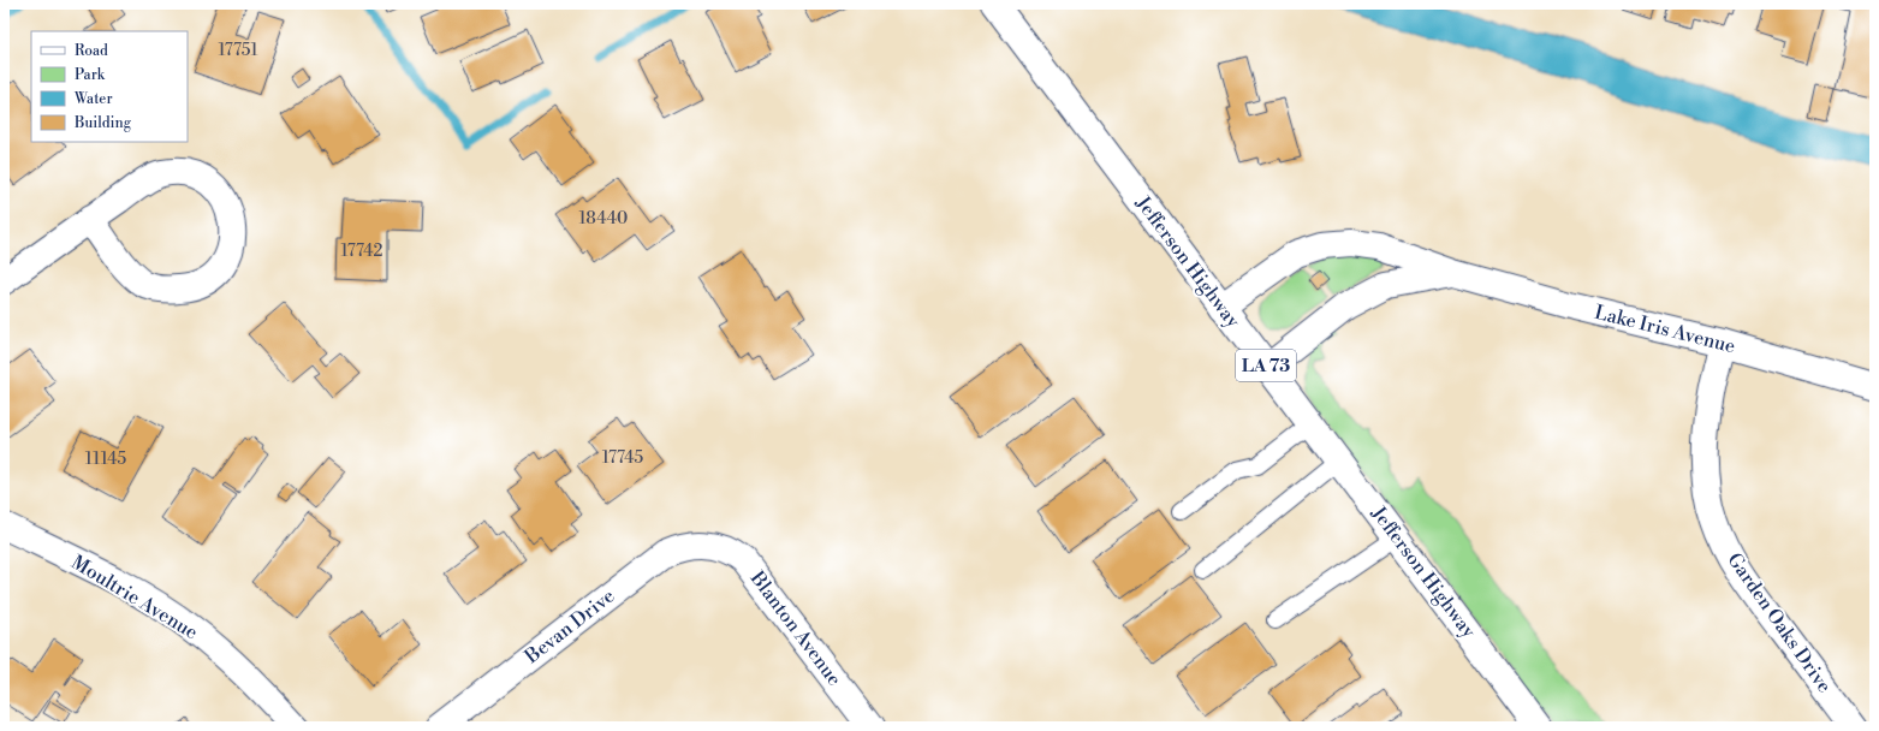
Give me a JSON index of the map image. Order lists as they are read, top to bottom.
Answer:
{
  "streets": {
    "street": [
      "Jefferson Highway",
      "Lake Iris Avenue",
      "LA 73",
      "Moultrie Avenue",
      "Garden Oaks Drive",
      "Bevan Drive",
      "Blanton Avenue"
    ]
  },
  "crossings": [
    ["Jefferson Highway", "Lake Iris Avenue"],
    ["Lake Iris Avenue", "Garden Oaks Drive"],
    ["Bevan Drive", "Blanton Avenue"]
  ],
  "house_numbers": [
    "17751",
    "18440",
    "17742",
    "17745",
    "11145"
  ],
  "legend": [
    "Road",
    "Park",
    "Water",
    "Building"
  ]
}
